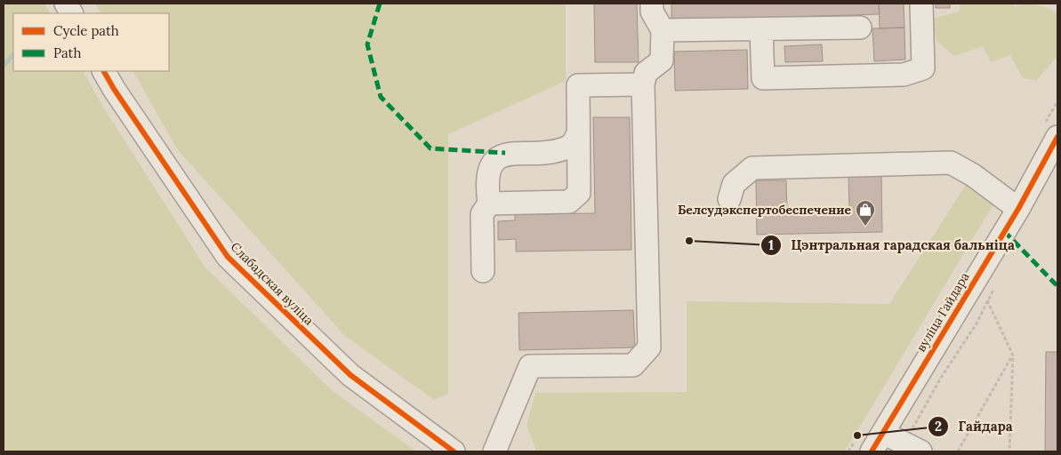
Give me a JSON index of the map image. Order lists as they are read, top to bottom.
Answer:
{
  "streets": {
    "street": ["Слабадская вуліца", "вуліца Гайдара"]
  },
  "places": {
    "shop": ["Белсудэкспертобеспечение"],
    "other": ["Цэнтральная гарадская бальніца", "Гайдара"]
  },
  "legend": ["Cycle path", "Path"]
}
